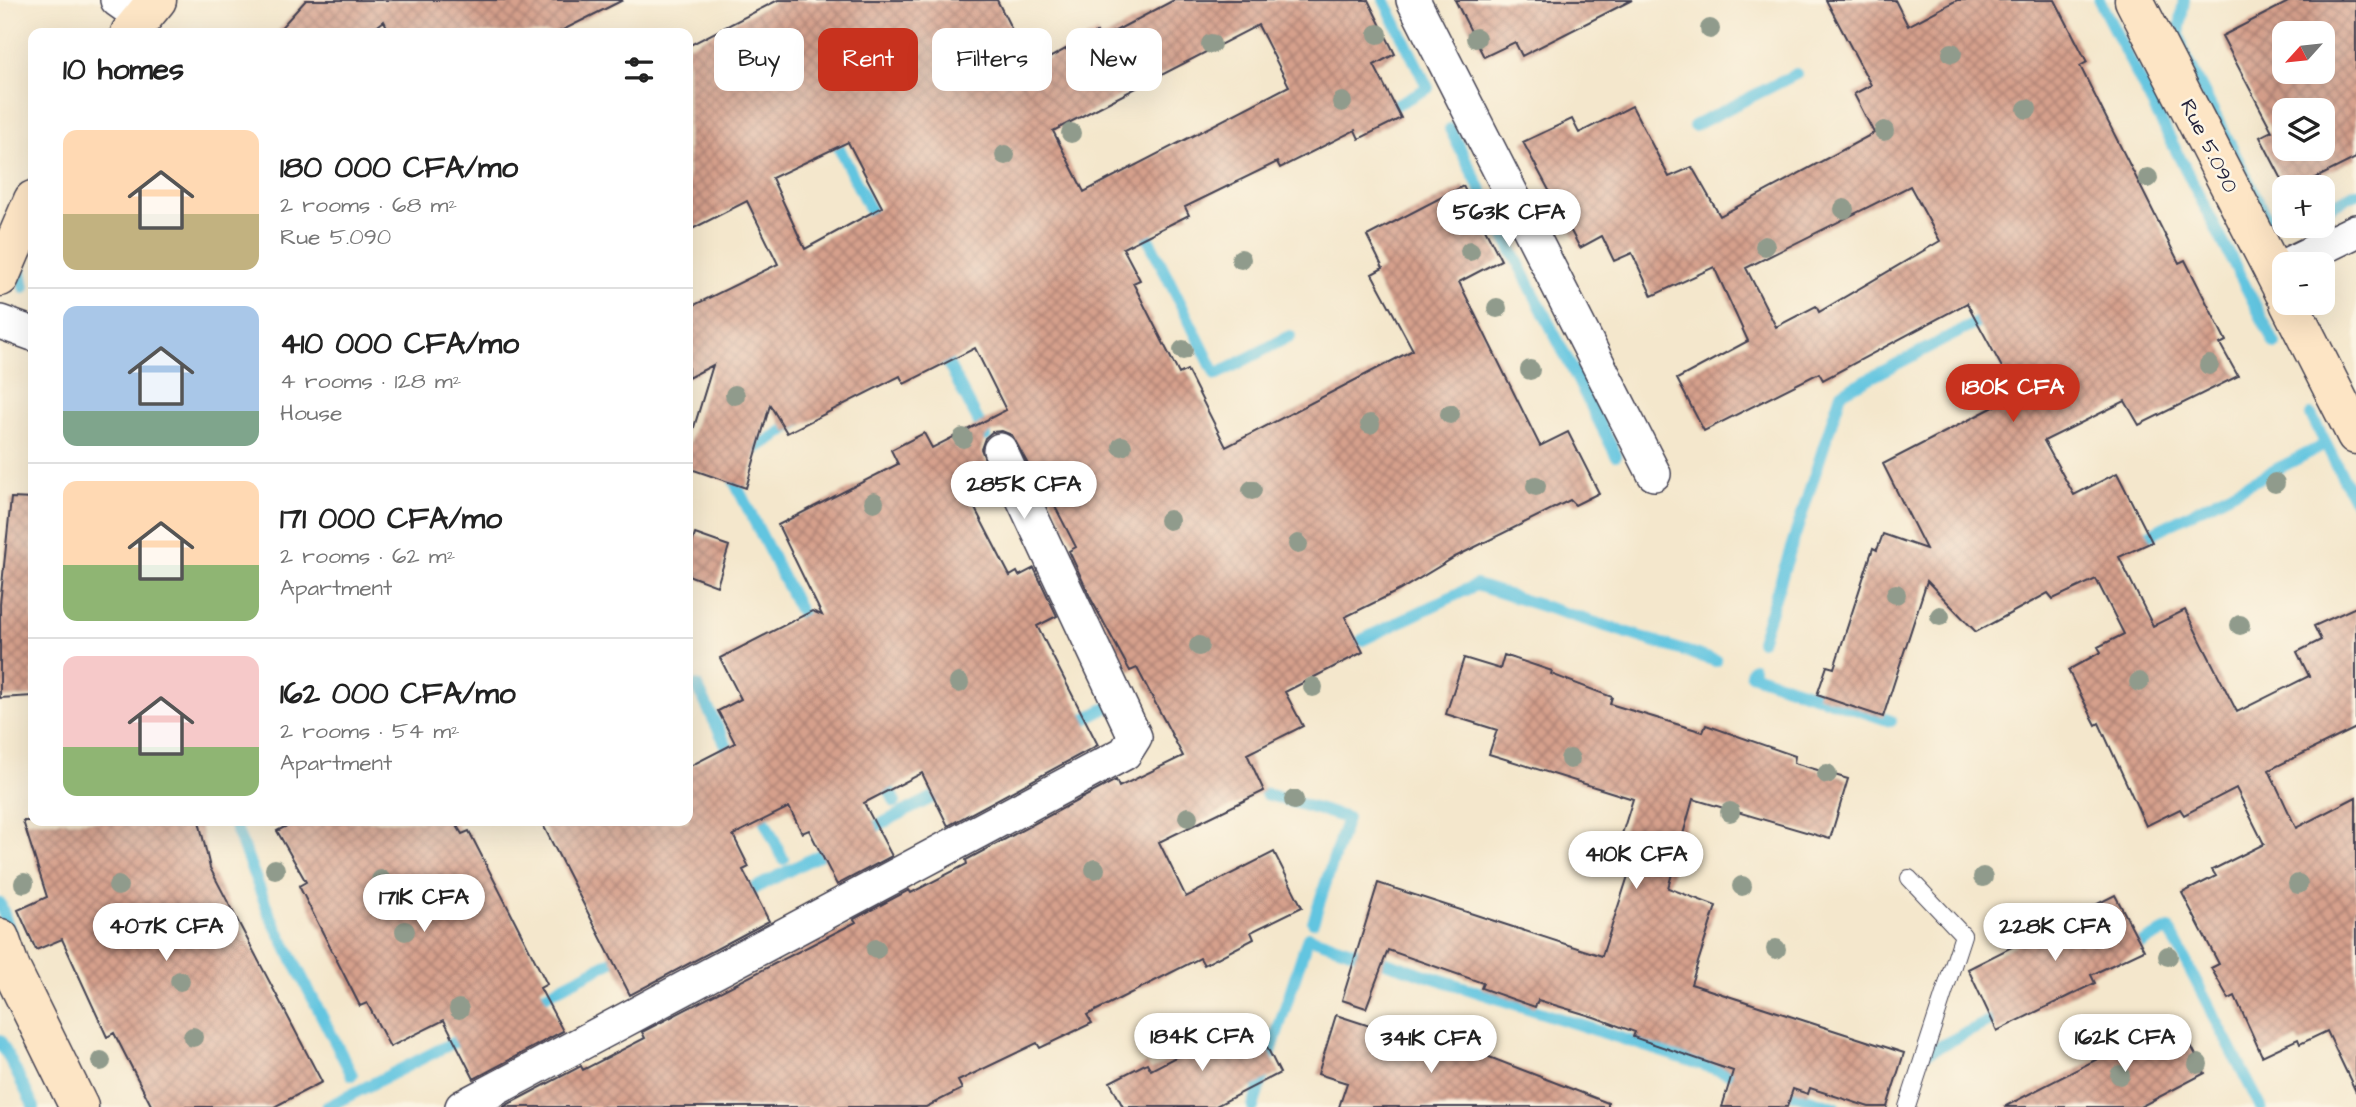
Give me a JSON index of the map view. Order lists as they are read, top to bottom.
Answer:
{
  "streets": {
    "main road": ["Rue 5.090"]
  },
  "north": "bottom left",
  "page": {
    "map_buttons": ["+", "−"],
    "chip": [
      "Buy",
      "Rent",
      "Filters",
      "New"
    ],
    "heading": "10 homes",
    "list": [
      {
        "name": "180 000 CFA/mo",
        "note": "2 rooms · 68 m² · Rue 5.090"
      },
      {
        "name": "410 000 CFA/mo",
        "note": "4 rooms · 128 m² · House"
      },
      {
        "name": "171 000 CFA/mo",
        "note": "2 rooms · 62 m² · Apartment"
      },
      {
        "name": "162 000 CFA/mo",
        "note": "2 rooms · 54 m² · Apartment"
      }
    ],
    "price": [
      "563K CFA",
      "180K CFA",
      "285K CFA",
      "410K CFA",
      "171K CFA",
      "407K CFA",
      "228K CFA",
      "184K CFA",
      "162K CFA",
      "341K CFA"
    ]
  }
}
